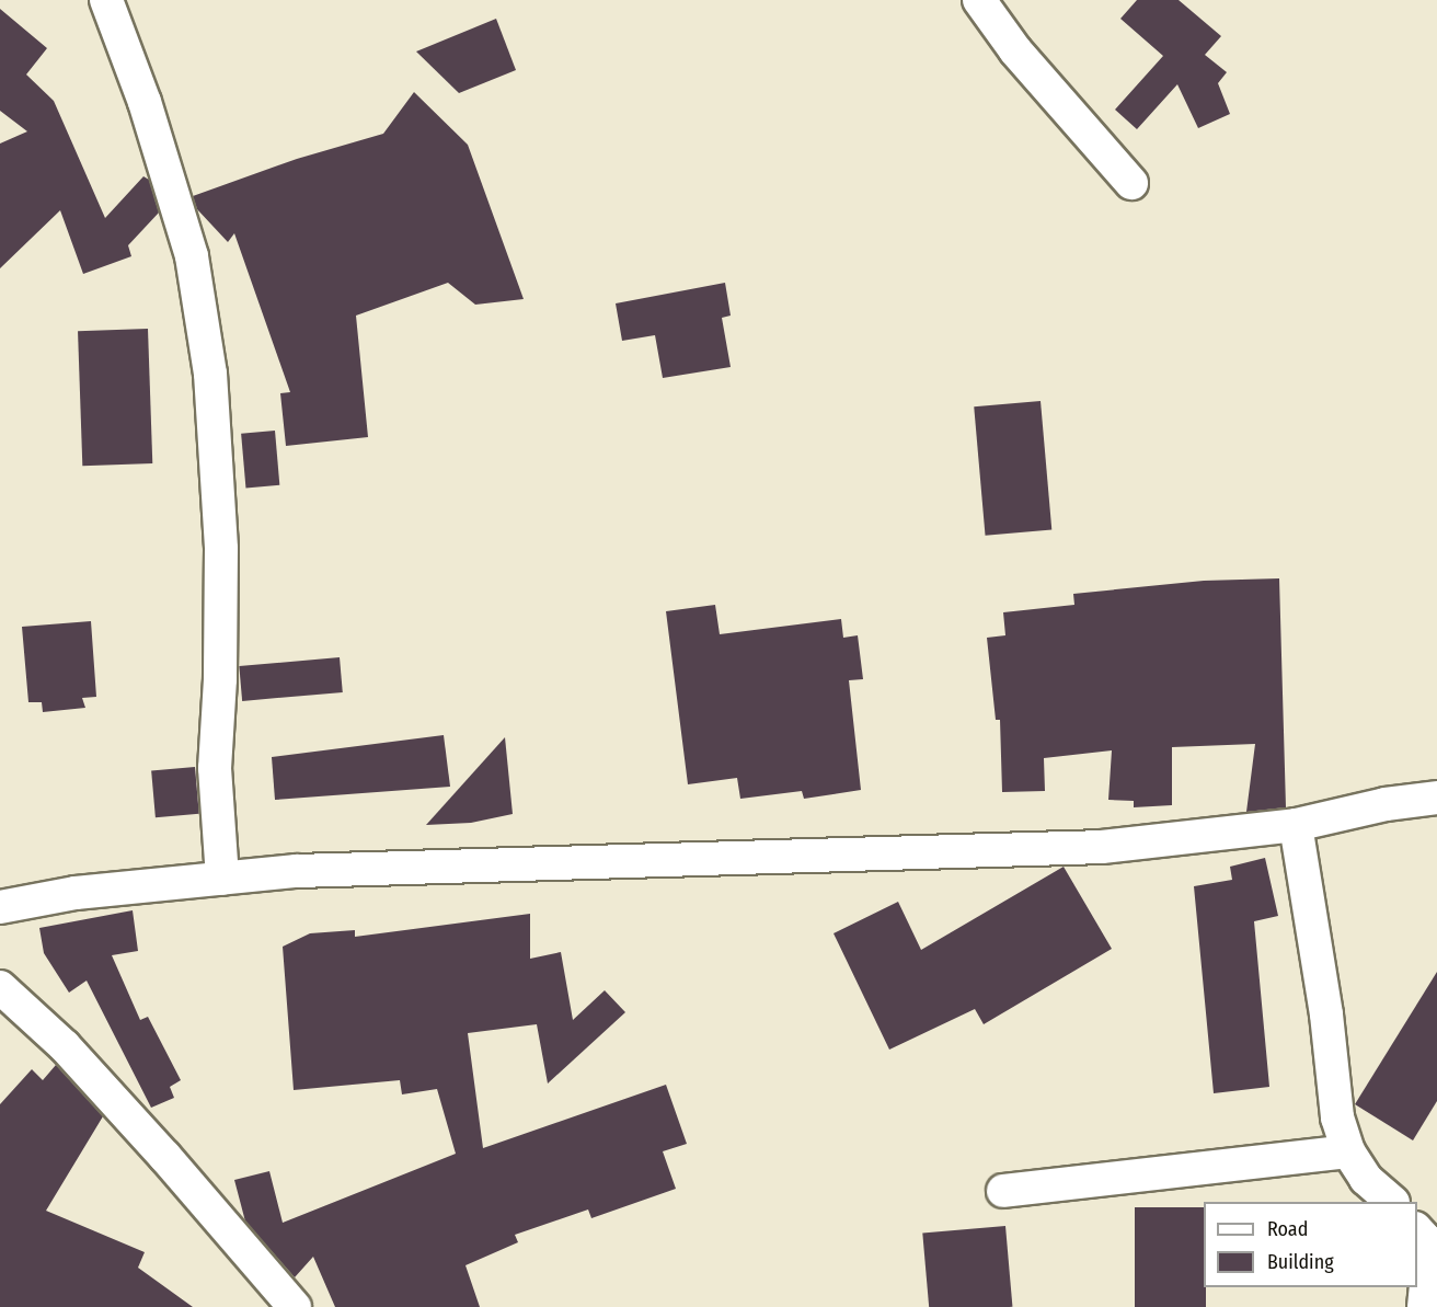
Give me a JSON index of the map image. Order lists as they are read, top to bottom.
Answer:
{
  "legend": ["Road", "Building"]
}
